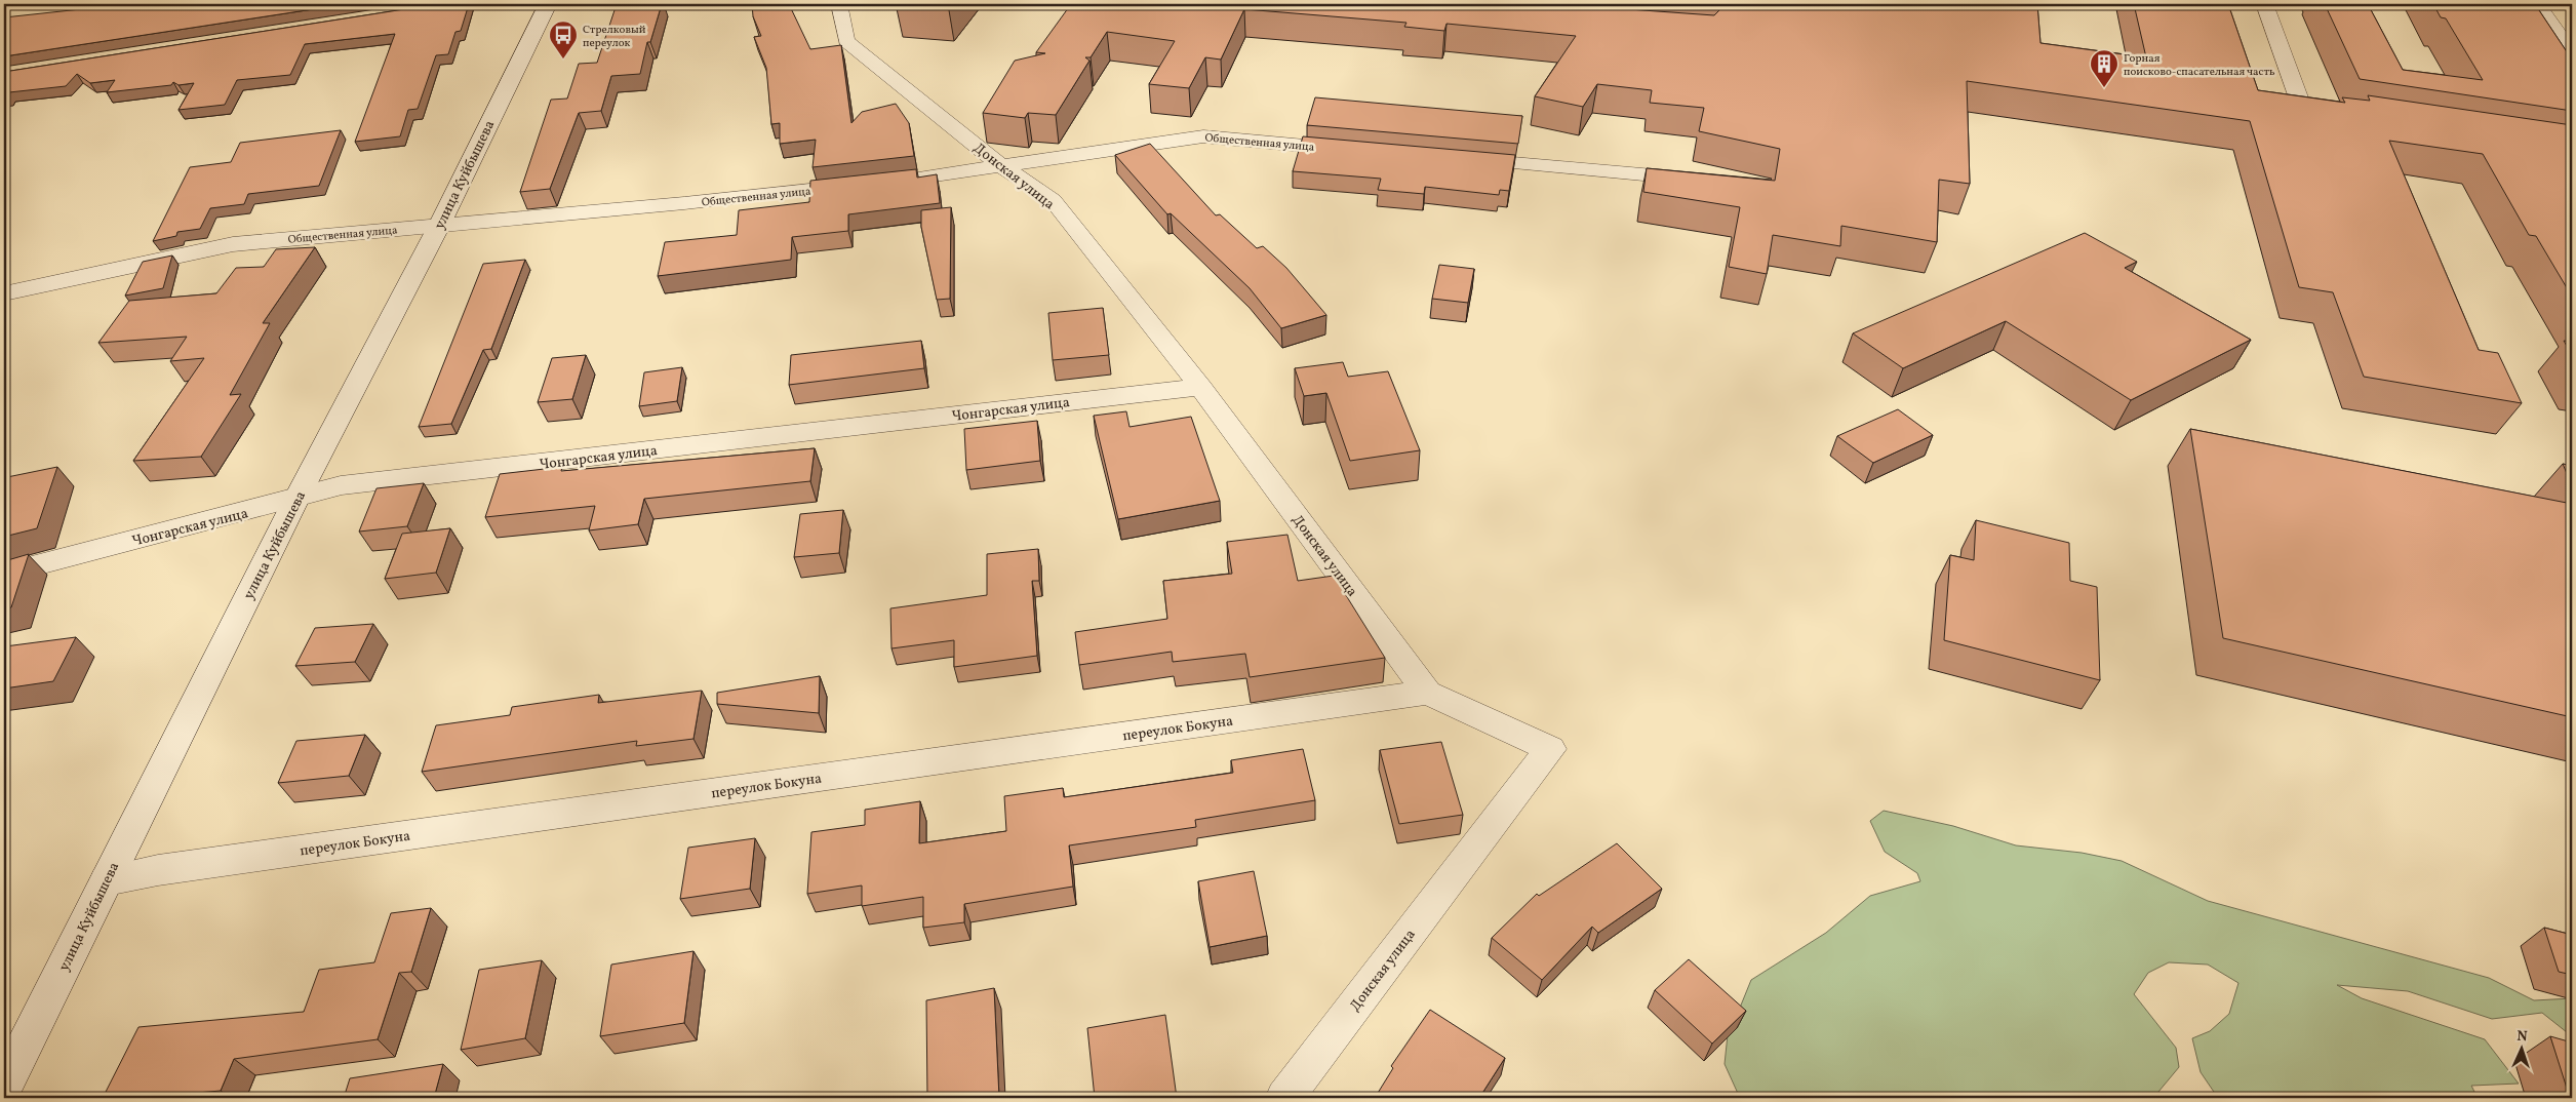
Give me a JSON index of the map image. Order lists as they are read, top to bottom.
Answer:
{
  "streets": {
    "street": [
      "Общественная улица",
      "улица Куйбышева",
      "Донская улица",
      "Чонгарская улица",
      "переулок Бокуна"
    ]
  },
  "crossings": [
    ["Общественная улица", "улица Куйбышева"],
    ["Общественная улица", "Донская улица"],
    ["улица Куйбышева", "Чонгарская улица"],
    ["улица Куйбышева", "переулок Бокуна"],
    ["Донская улица", "Чонгарская улица"],
    ["Донская улица", "переулок Бокуна"]
  ],
  "places": {
    "bus stop": ["Стрелковый переулок"],
    "building": ["Горная поисково-спасательная часть"]
  },
  "north": "top"
}
